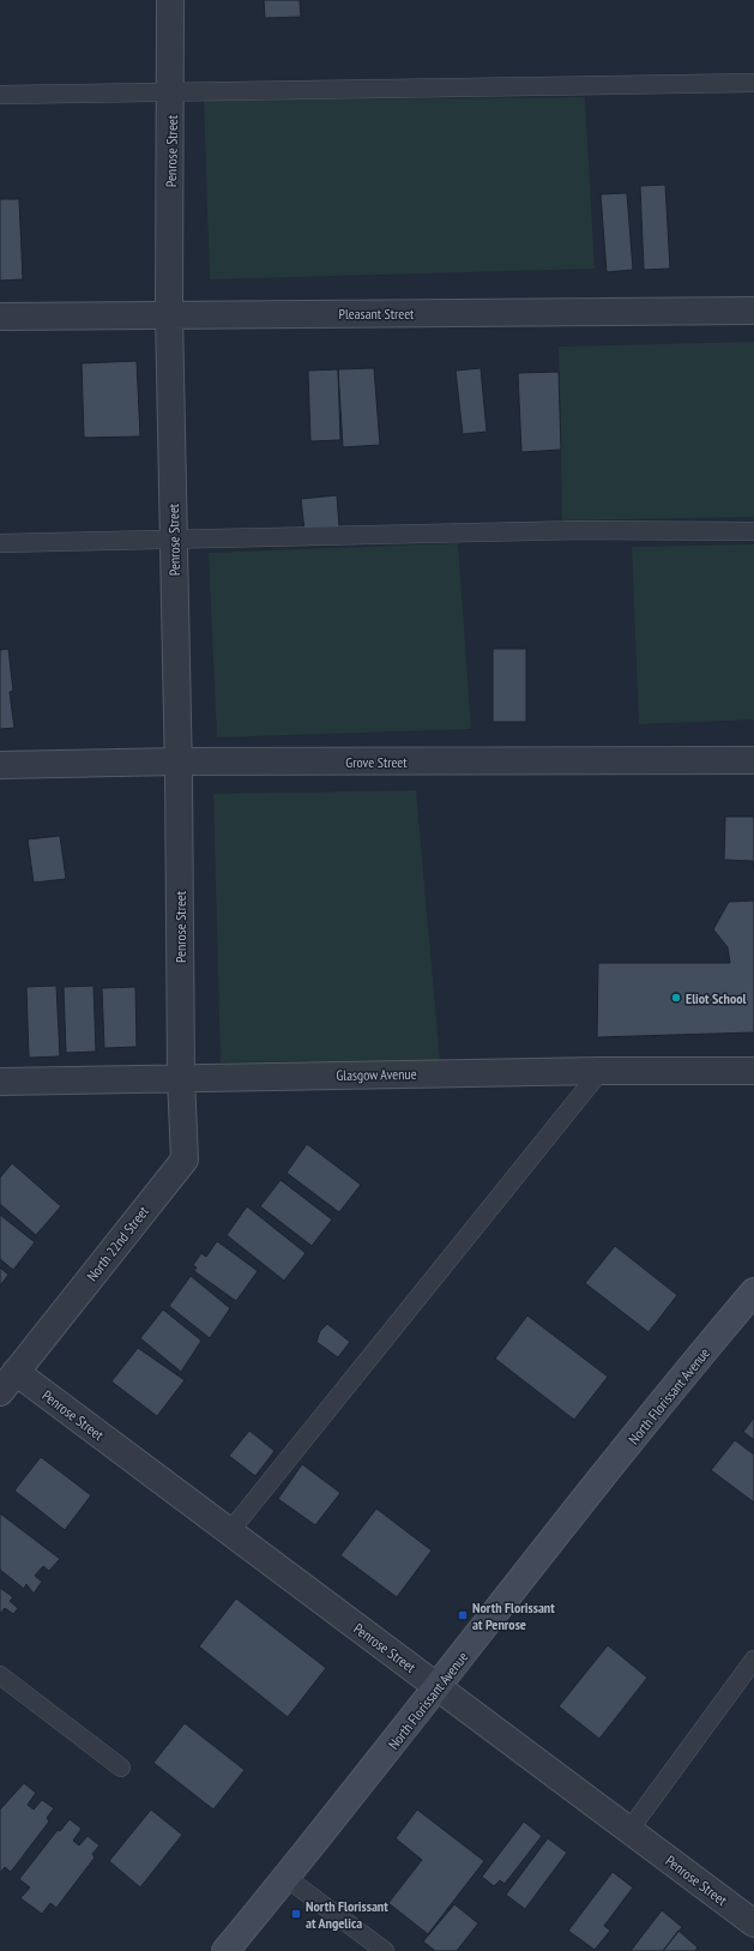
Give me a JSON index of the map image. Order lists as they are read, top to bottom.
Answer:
{
  "streets": {
    "main road": ["North Florissant Avenue"],
    "street": [
      "Penrose Street",
      "Pleasant Street",
      "Grove Street",
      "Glasgow Avenue",
      "North 22nd Street"
    ]
  },
  "crossings": [
    ["Penrose Street", "Pleasant Street"],
    ["Penrose Street", "Grove Street"],
    ["Penrose Street", "Glasgow Avenue"],
    ["Penrose Street", "North 22nd Street"],
    ["Penrose Street", "North Florissant Avenue"],
    ["Glasgow Avenue", "North 22nd Street"]
  ],
  "places": {
    "other": ["Eliot School"],
    "transit": ["North Florissant at Penrose", "North Florissant at Angelica"]
  }
}
